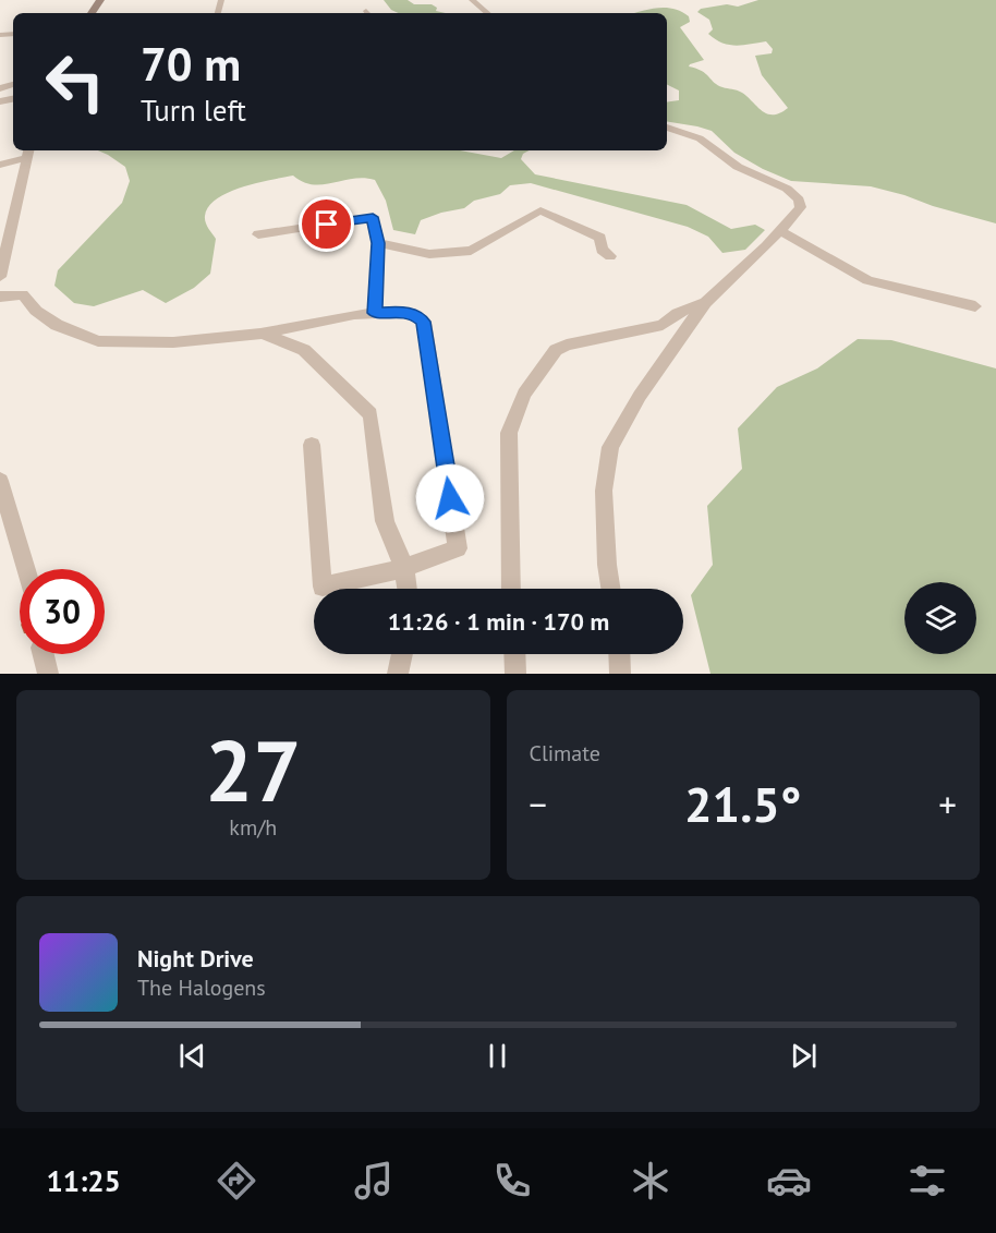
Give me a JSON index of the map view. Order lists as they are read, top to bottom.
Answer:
{
  "page": {
    "turn": ["70 m", "Turn left"],
    "limit": "30",
    "trip": "11:26 · 1 min · 170 m",
    "tile": [
      ["27", "km/h"],
      "Climate"
    ],
    "heat": ["−", "21.5°", "+"],
    "song": ["Night Drive", "The Halogens"],
    "tabs": "11:25"
  }
}
